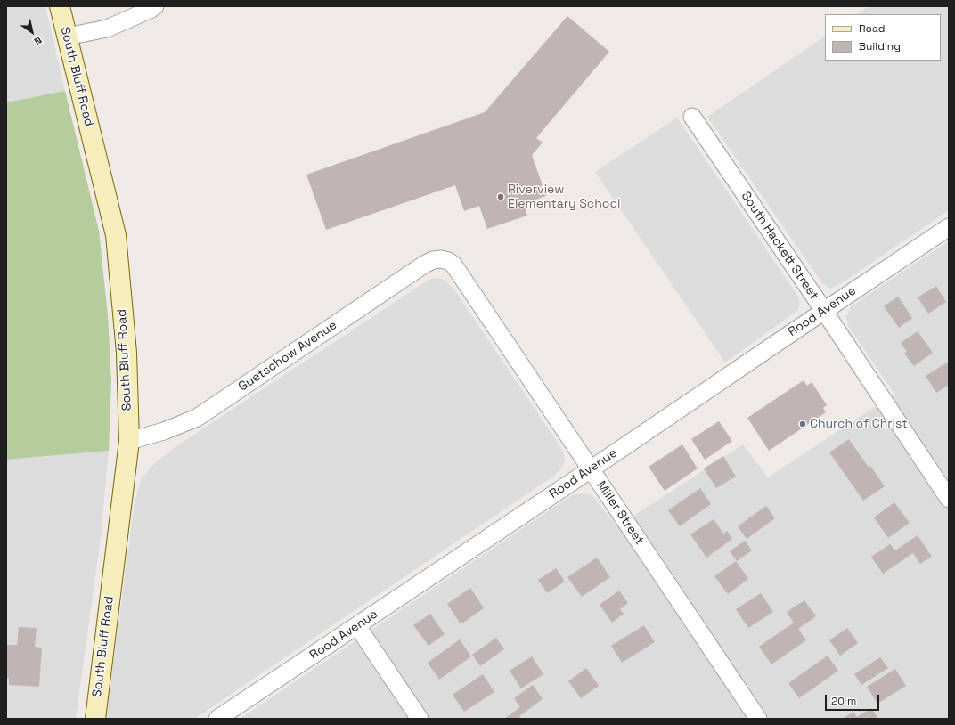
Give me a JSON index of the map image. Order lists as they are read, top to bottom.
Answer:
{
  "streets": {
    "street": [
      "South Bluff Road",
      "South Hackett Street",
      "Rood Avenue",
      "Guetschow Avenue",
      "Miller Street"
    ]
  },
  "crossings": [
    ["South Bluff Road", "Guetschow Avenue"],
    ["South Hackett Street", "Rood Avenue"],
    ["Rood Avenue", "Miller Street"],
    ["Guetschow Avenue", "Miller Street"]
  ],
  "places": ["Riverview Elementary School", "Church of Christ"],
  "legend": ["Road", "Building"],
  "scale_bar": "20 m",
  "north": "bottom right"
}
